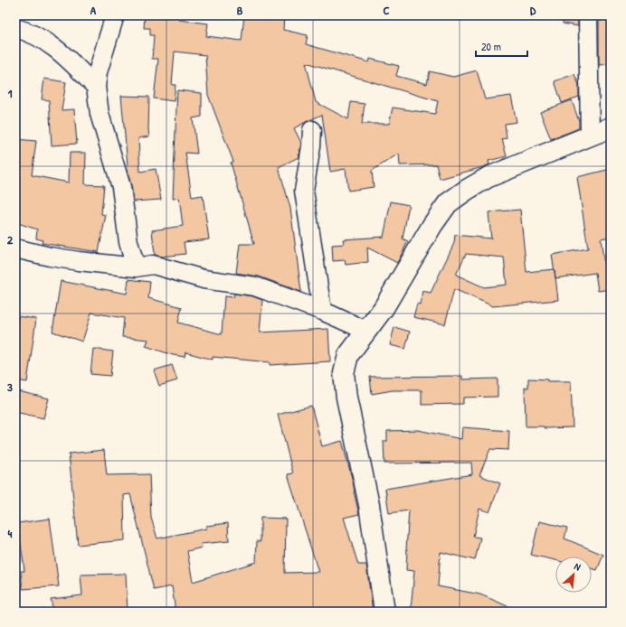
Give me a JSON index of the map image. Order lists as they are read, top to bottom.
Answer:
{
  "scale_bar": "20 m",
  "north": "top right",
  "grid": {
    "columns": [
      "A",
      "B",
      "C",
      "D"
    ],
    "rows": [
      "1",
      "2",
      "3",
      "4"
    ]
  }
}
